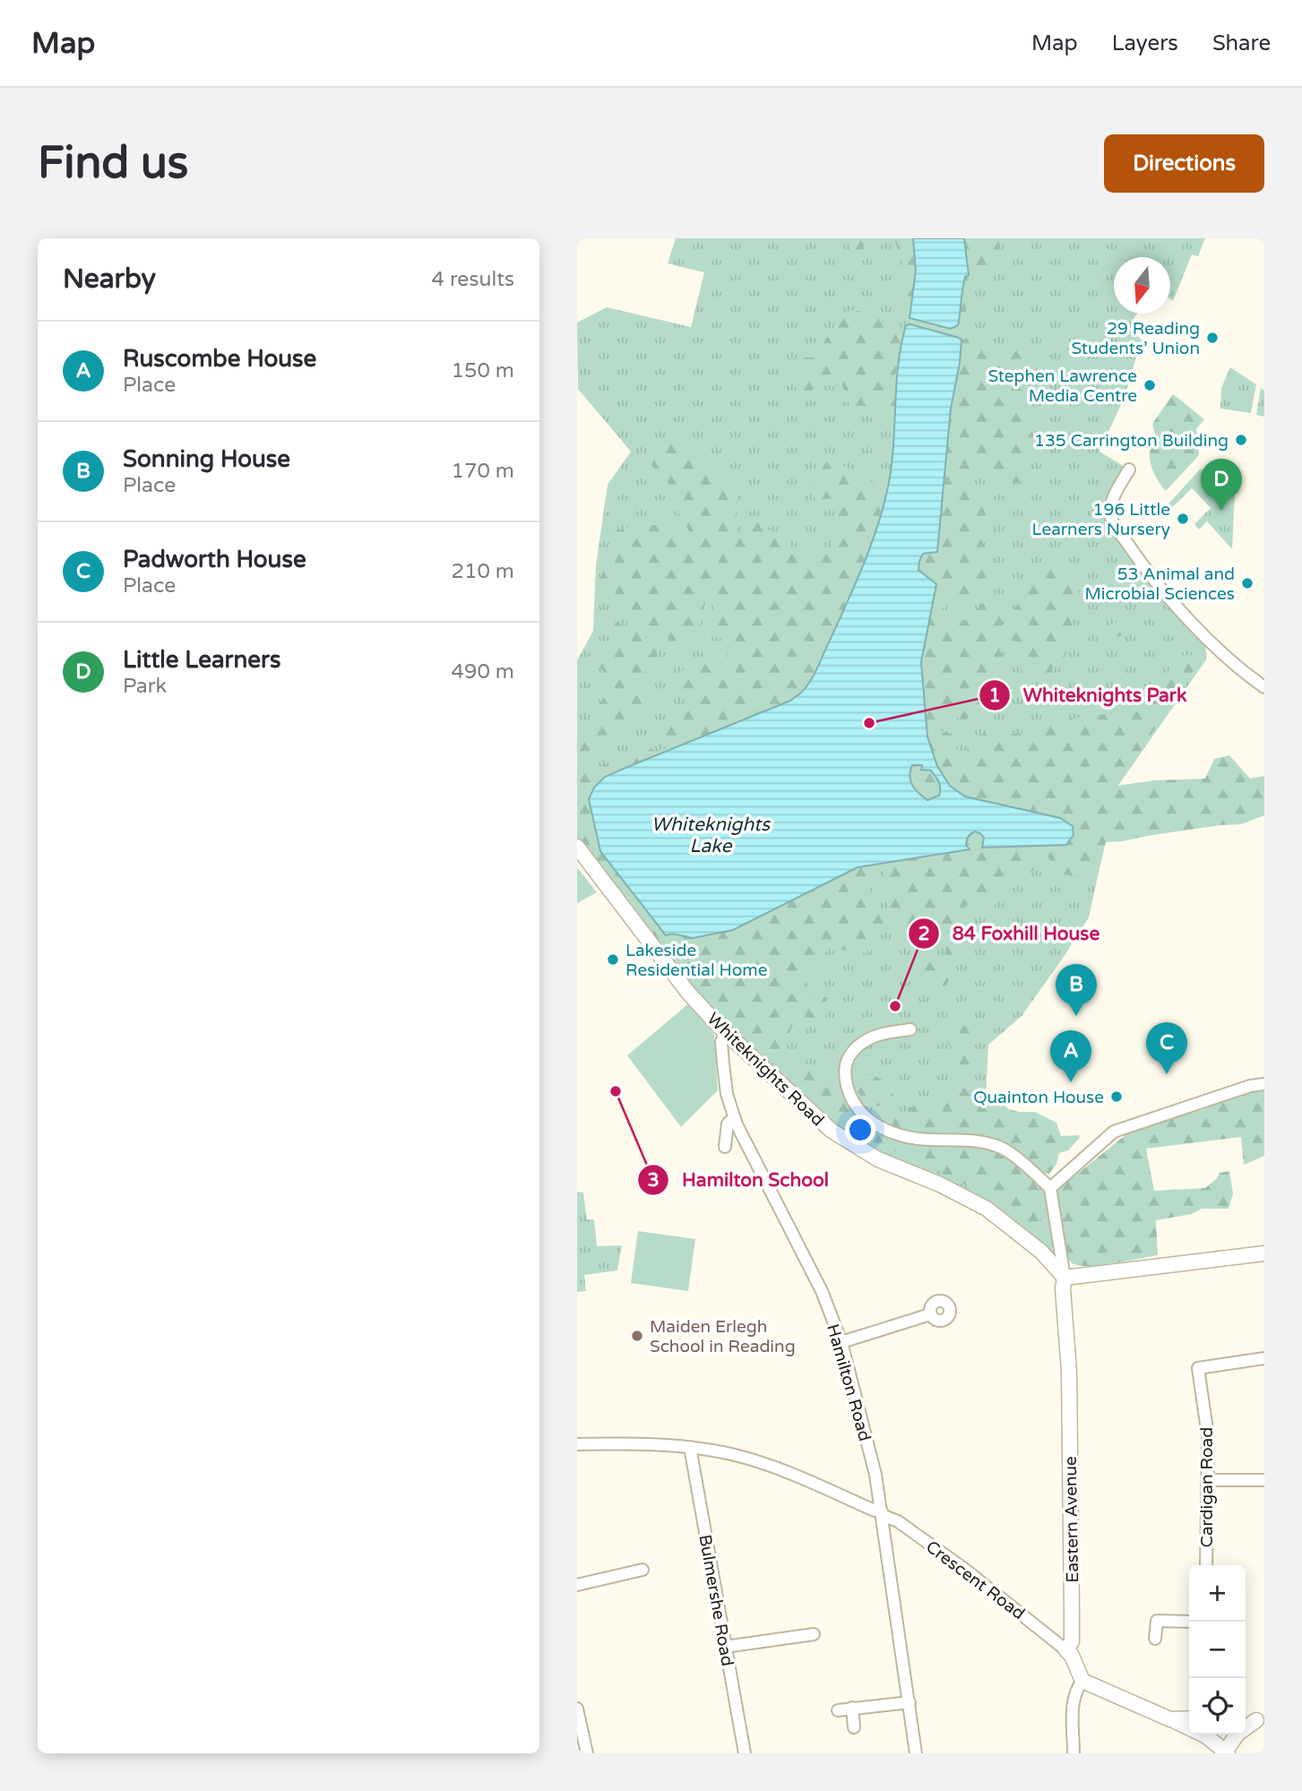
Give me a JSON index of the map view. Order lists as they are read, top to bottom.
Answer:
{
  "streets": {
    "street": [
      "Whiteknights Road",
      "Hamilton Road",
      "Cardigan Road",
      "Eastern Avenue",
      "Crescent Road",
      "Bulmershe Road"
    ]
  },
  "crossings": [
    ["Whiteknights Road", "Hamilton Road"],
    ["Whiteknights Road", "Eastern Avenue"],
    ["Hamilton Road", "Crescent Road"],
    ["Eastern Avenue", "Crescent Road"],
    ["Crescent Road", "Bulmershe Road"]
  ],
  "water": ["Whiteknights Lake"],
  "places": [
    "29 Reading Students’ Union",
    "Stephen Lawrence Media Centre",
    "135 Carrington Building",
    "196 Little Learners Nursery",
    "53 Animal and Microbial Sciences",
    "Whiteknights Park",
    "Lakeside Residential Home",
    "84 Foxhill House",
    "Hamilton School",
    "Quainton House",
    "Maiden Erlegh School in Reading"
  ],
  "north": "bottom",
  "page": {
    "header": "Map",
    "nav": ["Map", "Layers", "Share"],
    "buttons": "Directions",
    "title": "Find us",
    "heading": ["Nearby", "4 results"],
    "list": [
      {
        "mark": "A",
        "name": "Ruscombe House",
        "note": "Place",
        "value": "150 m"
      },
      {
        "mark": "B",
        "name": "Sonning House",
        "note": "Place",
        "value": "170 m"
      },
      {
        "mark": "C",
        "name": "Padworth House",
        "note": "Place",
        "value": "210 m"
      },
      {
        "mark": "D",
        "name": "Little Learners",
        "note": "Park",
        "value": "490 m"
      }
    ],
    "pins": [
      "D",
      "B",
      "C",
      "A"
    ],
    "map_buttons": ["+", "−"]
  }
}
